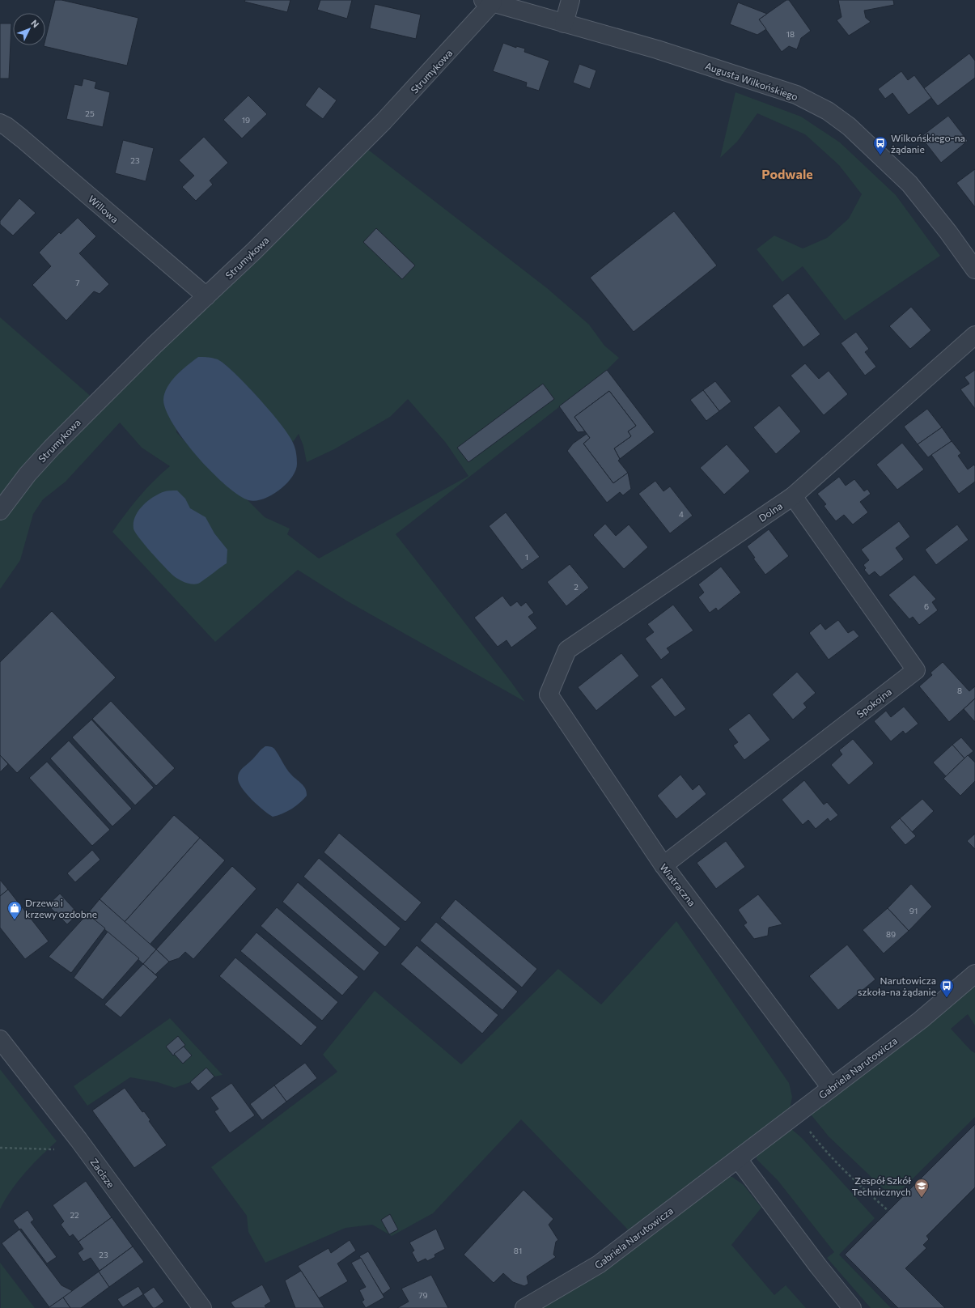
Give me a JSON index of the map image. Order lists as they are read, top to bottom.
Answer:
{
  "streets": {
    "street": [
      "Strumykowa",
      "Augusta Wilkońskiego",
      "Willowa",
      "Dolna",
      "Spokojna",
      "Wiatraczna",
      "Gabriela Narutowicza",
      "Zacisze"
    ]
  },
  "crossings": [
    ["Strumykowa", "Augusta Wilkońskiego"],
    ["Strumykowa", "Willowa"],
    ["Dolna", "Spokojna"],
    ["Dolna", "Wiatraczna"],
    ["Spokojna", "Wiatraczna"],
    ["Wiatraczna", "Gabriela Narutowicza"]
  ],
  "districts": ["Podwale"],
  "places": {
    "bus stop": ["Wilkońskiego-na żądanie", "Narutowicza szkoła-na żądanie"],
    "shop": ["Drzewa i krzewy ozdobne"],
    "school or university": ["Zespół Szkół Technicznych"]
  },
  "house_numbers": [
    "18",
    "25",
    "19",
    "23",
    "7",
    "4",
    "1",
    "2",
    "6",
    "8",
    "91",
    "89",
    "22",
    "81",
    "23",
    "79"
  ],
  "north": "top right"
}
